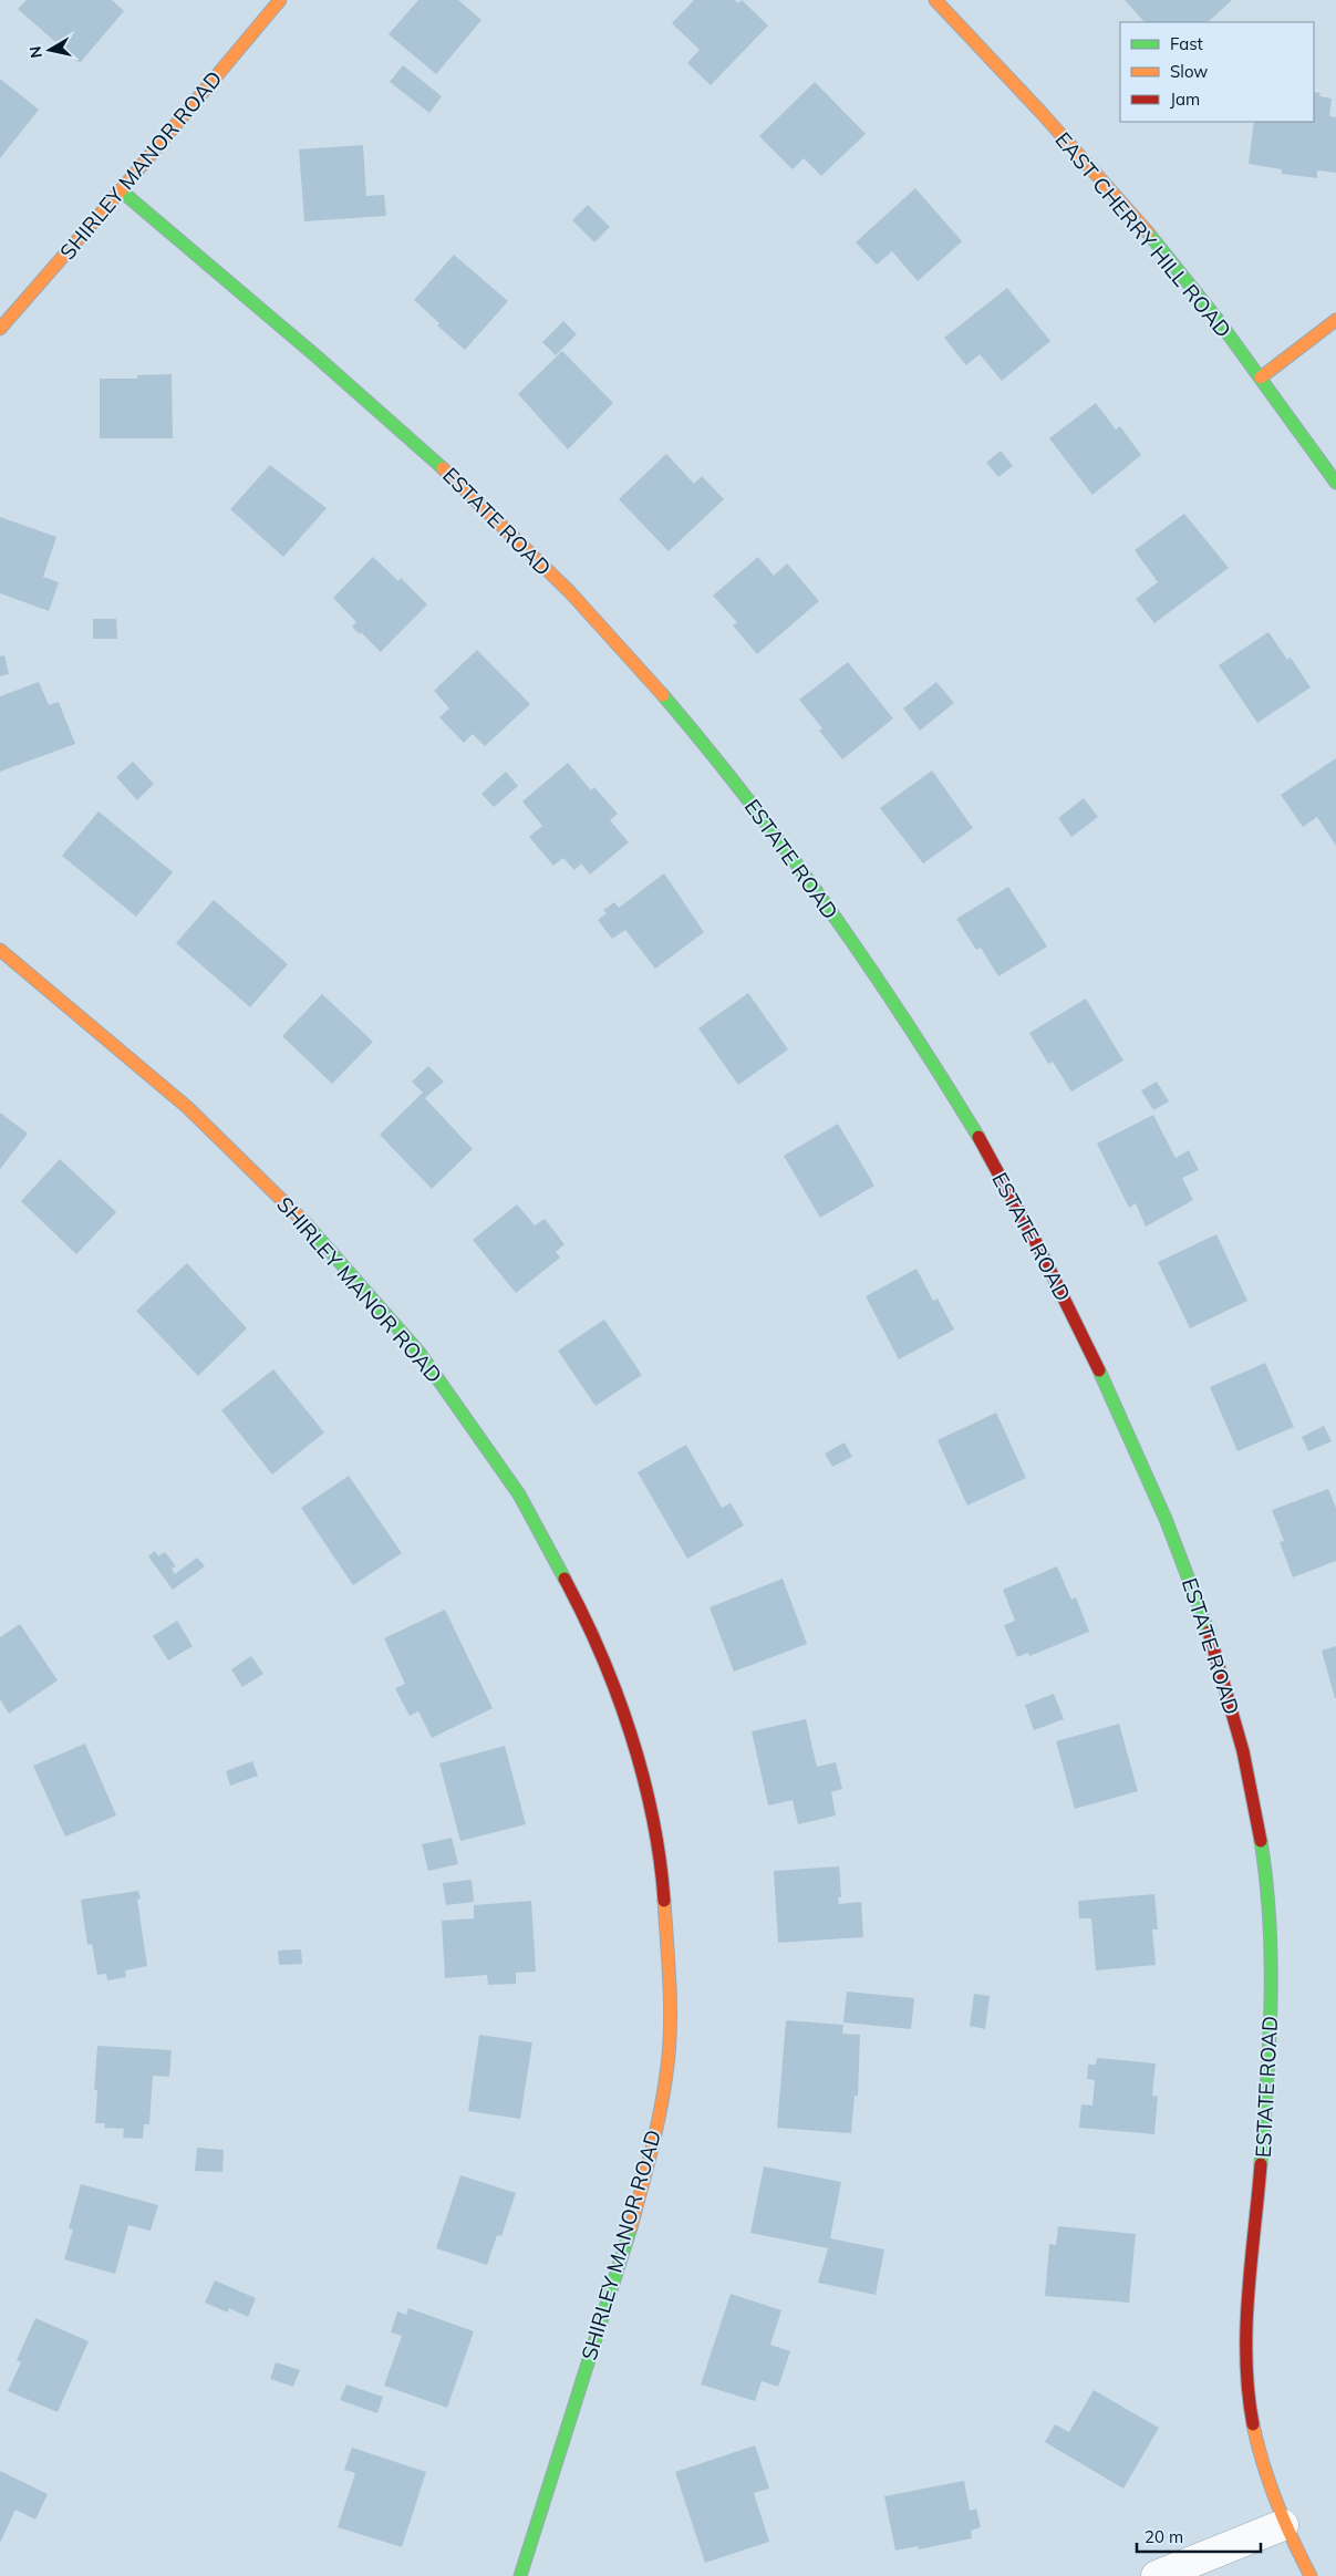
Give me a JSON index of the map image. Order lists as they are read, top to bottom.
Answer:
{
  "streets": {
    "street": ["SHIRLEY MANOR ROAD", "EAST CHERRY HILL ROAD", "ESTATE ROAD"]
  },
  "crossings": [
    ["SHIRLEY MANOR ROAD", "ESTATE ROAD"]
  ],
  "legend": ["Fast", "Slow", "Jam"],
  "scale_bar": "20 m",
  "north": "left"
}
